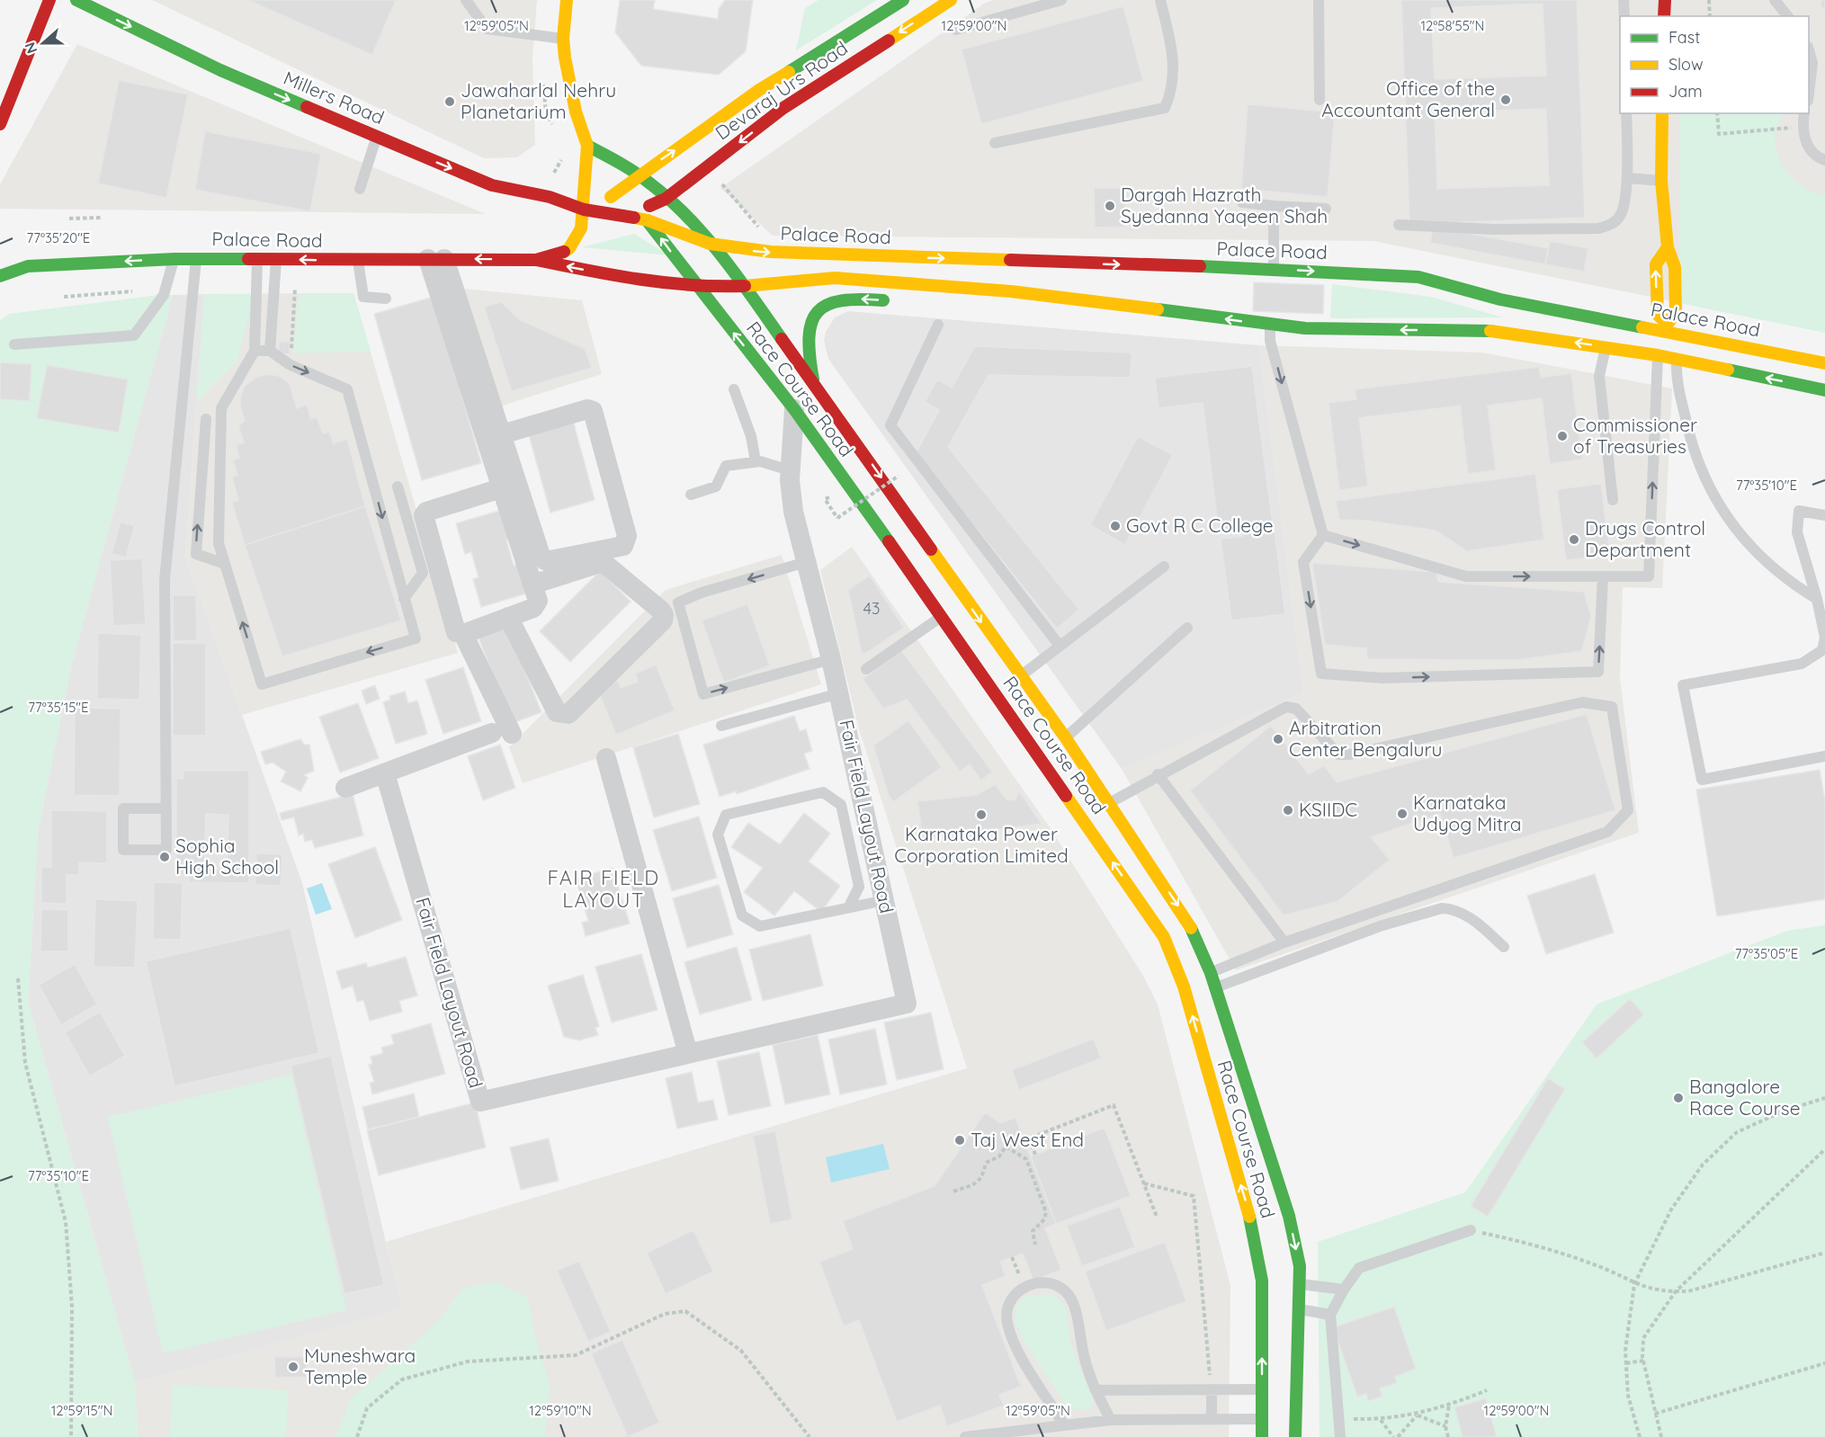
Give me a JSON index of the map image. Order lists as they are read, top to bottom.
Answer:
{
  "streets": {
    "main road": [
      "Devaraj Urs Road",
      "Millers Road",
      "Palace Road",
      "Race Course Road"
    ],
    "street": ["Fair Field Layout Road"]
  },
  "crossings": [
    ["Devaraj Urs Road", "Palace Road"],
    ["Devaraj Urs Road", "Race Course Road"],
    ["Millers Road", "Palace Road"],
    ["Millers Road", "Race Course Road"],
    ["Palace Road", "Race Course Road"],
    ["Race Course Road", "Fair Field Layout Road"]
  ],
  "one_way": ["Millers Road"],
  "districts": ["FAIR FIELD LAYOUT"],
  "places": [
    "Office of the Accountant General",
    "Jawaharlal Nehru Planetarium",
    "Dargah Hazrath Syedanna Yaqeen Shah",
    "Commissioner of Treasuries",
    "Govt R C College",
    "Drugs Control Department",
    "Arbitration Center Bengaluru",
    "KSIIDC",
    "Karnataka Udyog Mitra",
    "Karnataka Power Corporation Limited",
    "Sophia High School",
    "Bangalore Race Course",
    "Taj West End",
    "Muneshwara Temple"
  ],
  "house_numbers": ["43"],
  "legend": ["Fast", "Slow", "Jam"],
  "north": "left",
  "coordinates": [
    "12°58'55\"N",
    "12°59'05\"N",
    "12°59'00\"N",
    "77°35'20\"E",
    "77°35'10\"E",
    "77°35'15\"E",
    "77°35'05\"E",
    "12°59'15\"N",
    "12°59'10\"N"
  ]
}
